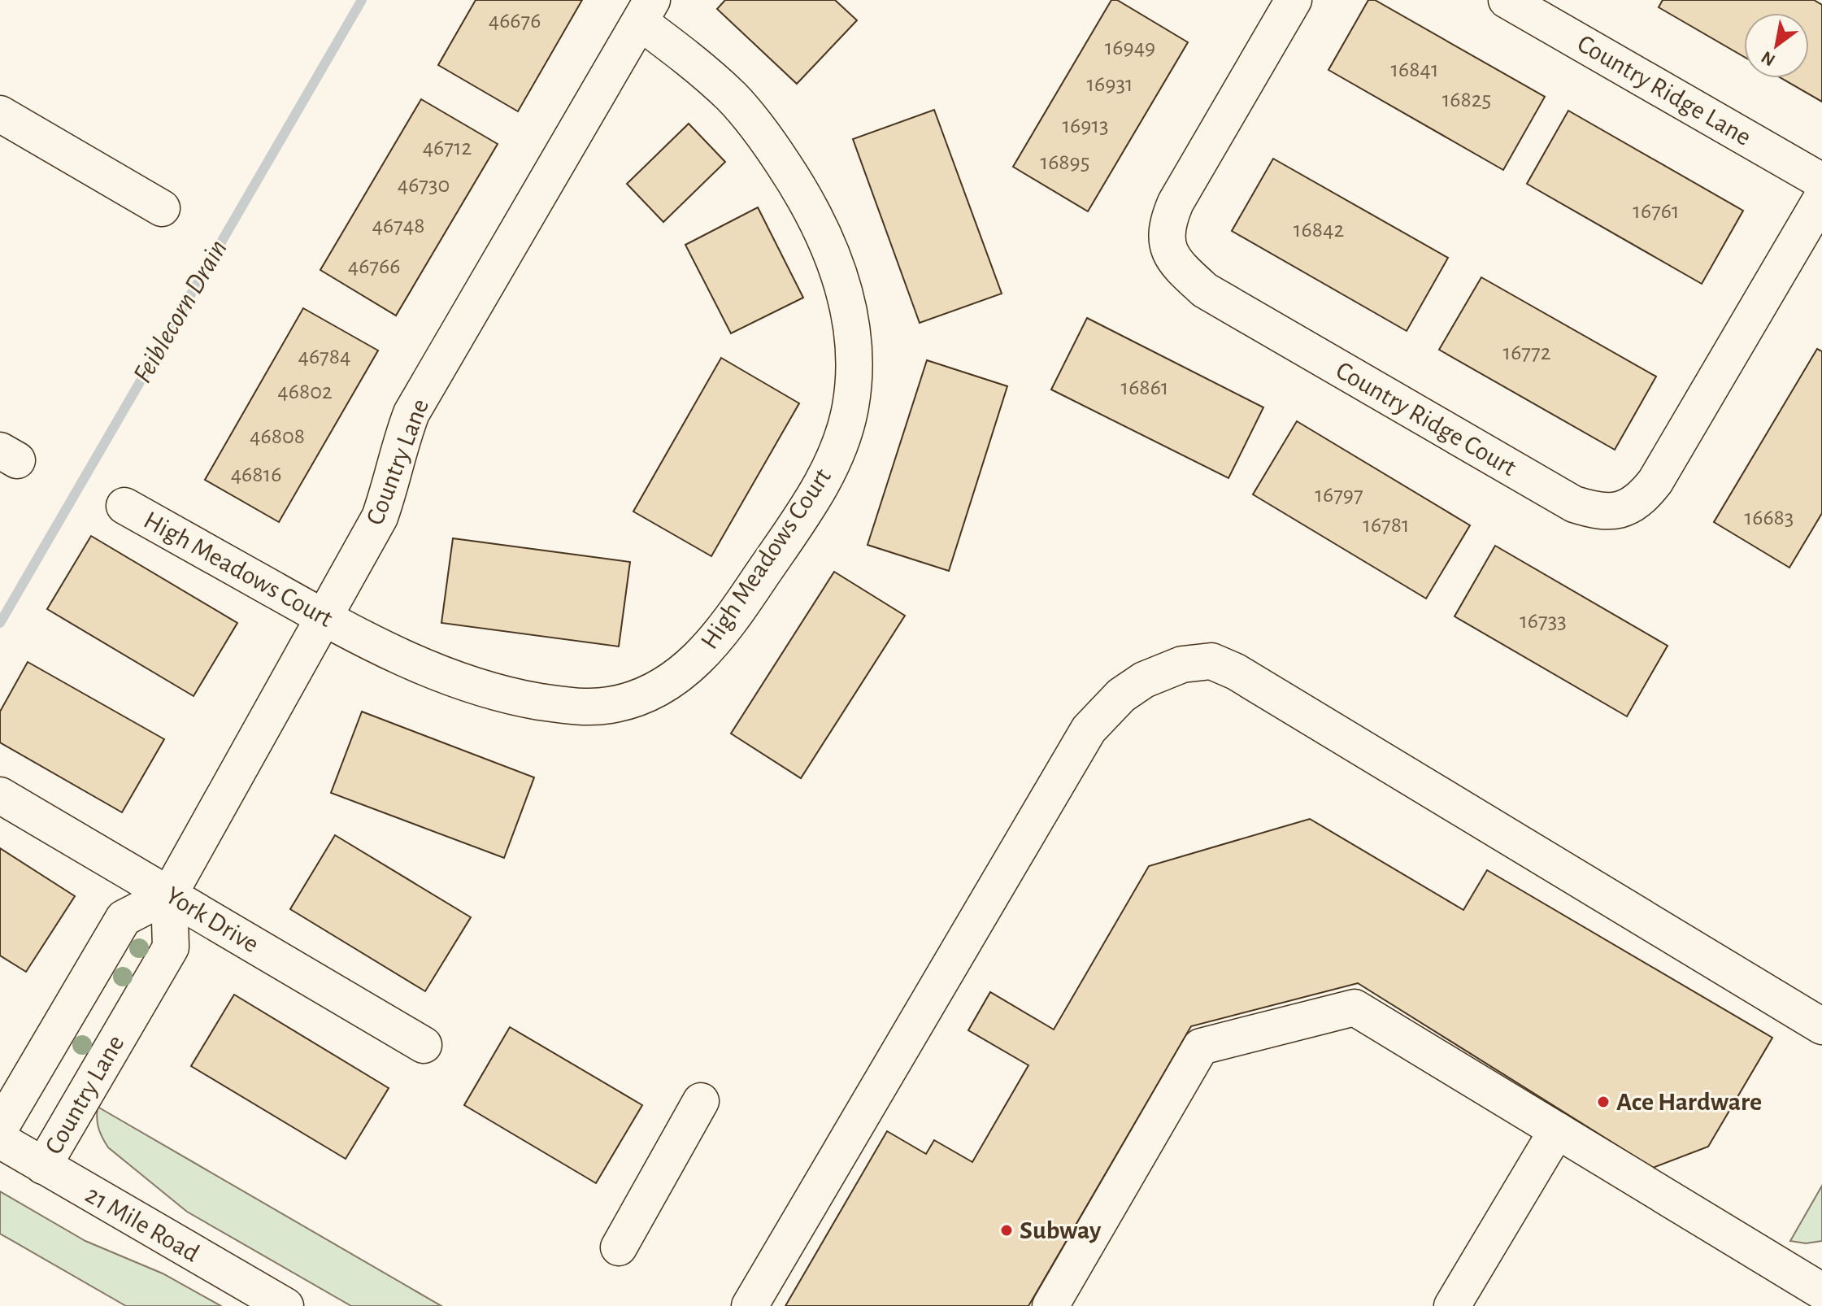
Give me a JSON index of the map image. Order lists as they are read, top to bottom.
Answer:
{
  "streets": {
    "street": [
      "Country Ridge Lane",
      "Country Ridge Court",
      "Country Lane",
      "High Meadows Court",
      "York Drive",
      "21 Mile Road"
    ]
  },
  "crossings": [
    ["Country Lane", "High Meadows Court"],
    ["Country Lane", "York Drive"],
    ["Country Lane", "21 Mile Road"]
  ],
  "water": ["Feiblecorn Drain"],
  "places": ["Ace Hardware", "Subway"],
  "house_numbers": [
    "46676",
    "16949",
    "16841",
    "16931",
    "16825",
    "16913",
    "46712",
    "16895",
    "46730",
    "16761",
    "46748",
    "16842",
    "46766",
    "16772",
    "46784",
    "16861",
    "46802",
    "46808",
    "46816",
    "16797",
    "16683",
    "16781",
    "16733"
  ],
  "north": "bottom left"
}
